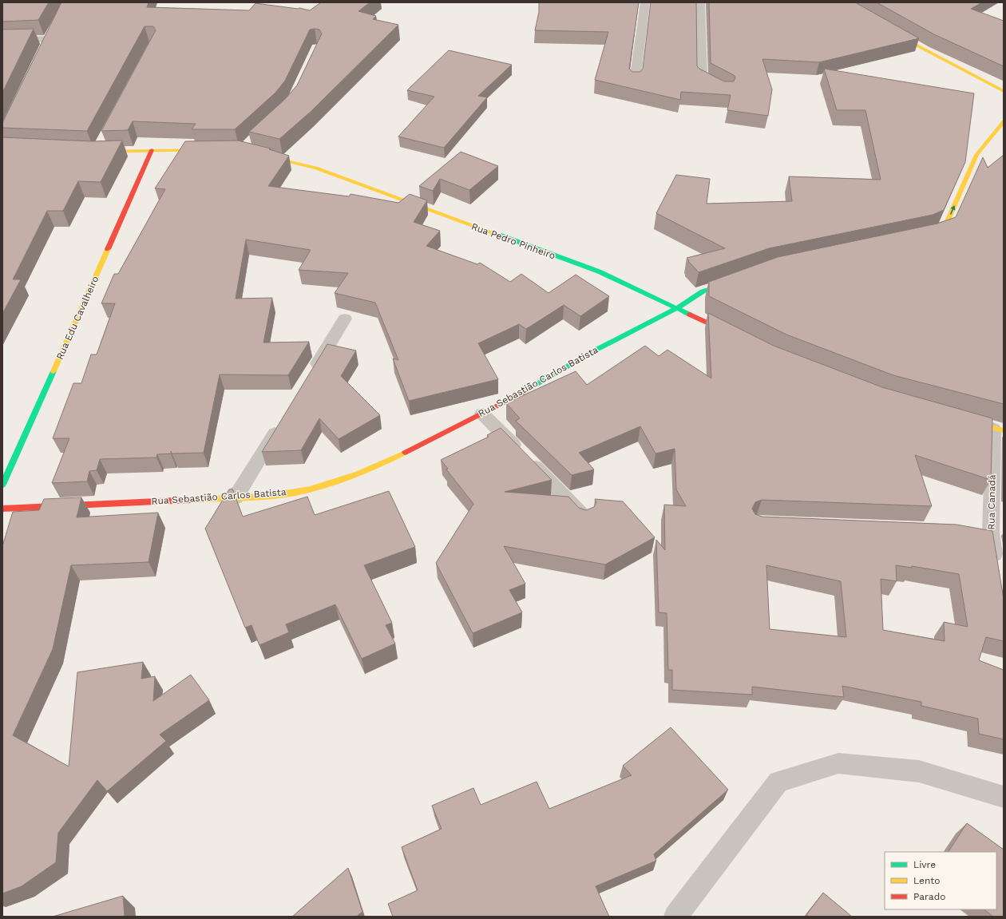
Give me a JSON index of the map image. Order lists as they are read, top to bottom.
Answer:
{
  "streets": {
    "street": ["Rua Pedro Pinheiro", "Rua Edu Cavalheiro", "Rua Sebastião Carlos Batista"],
    "lane": ["Rua Canadá"]
  },
  "crossings": [
    ["Rua Pedro Pinheiro", "Rua Sebastião Carlos Batista"]
  ],
  "legend": ["Livre", "Lento", "Parado"]
}
